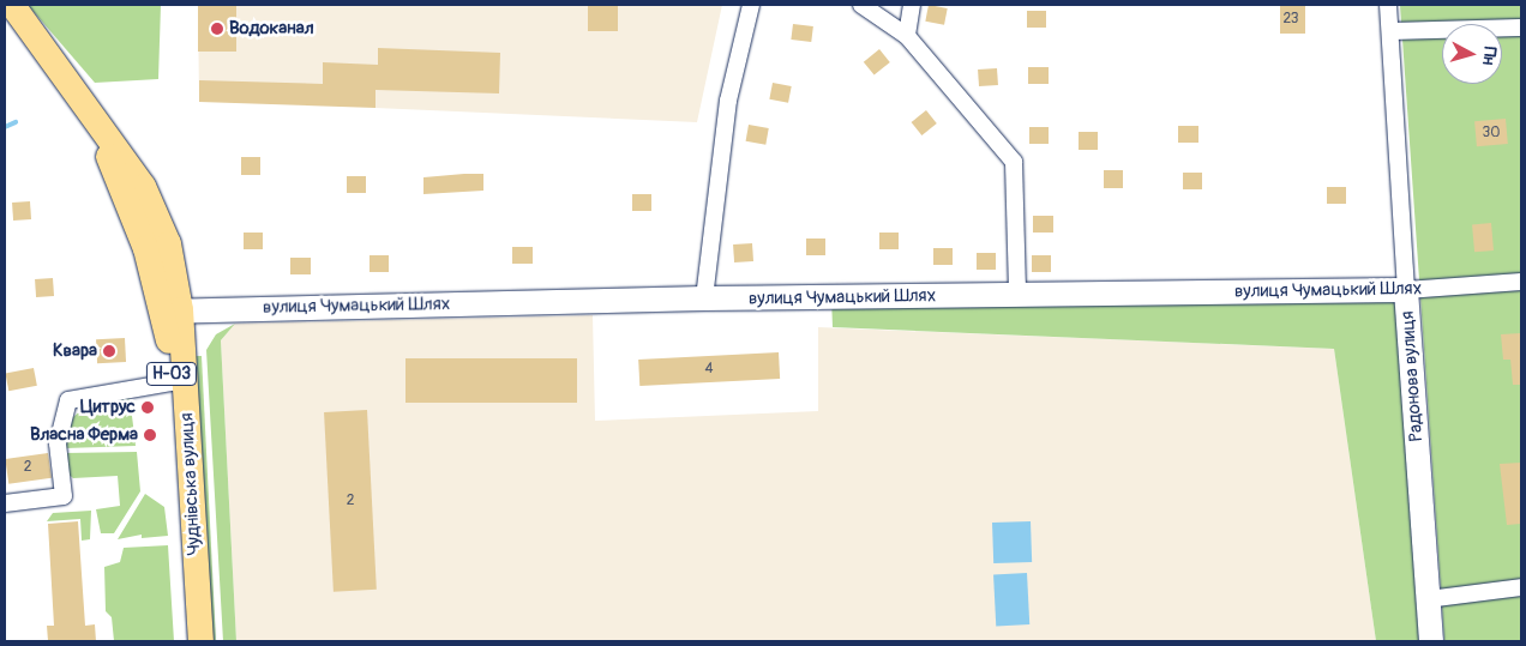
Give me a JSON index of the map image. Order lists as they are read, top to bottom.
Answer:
{
  "streets": {
    "main road": ["Н-03", "Чуднівська вулиця"],
    "street": ["вулиця Чумацький Шлях", "Радонова вулиця"]
  },
  "crossings": [
    ["вулиця Чумацький Шлях", "Радонова вулиця"],
    ["вулиця Чумацький Шлях", "Чуднівська вулиця"]
  ],
  "places": [
    "Водоканал",
    "Квара",
    "Цитрус",
    "Власна Ферма"
  ],
  "house_numbers": [
    "23",
    "30",
    "4",
    "2",
    "2"
  ],
  "north": "right"
}
